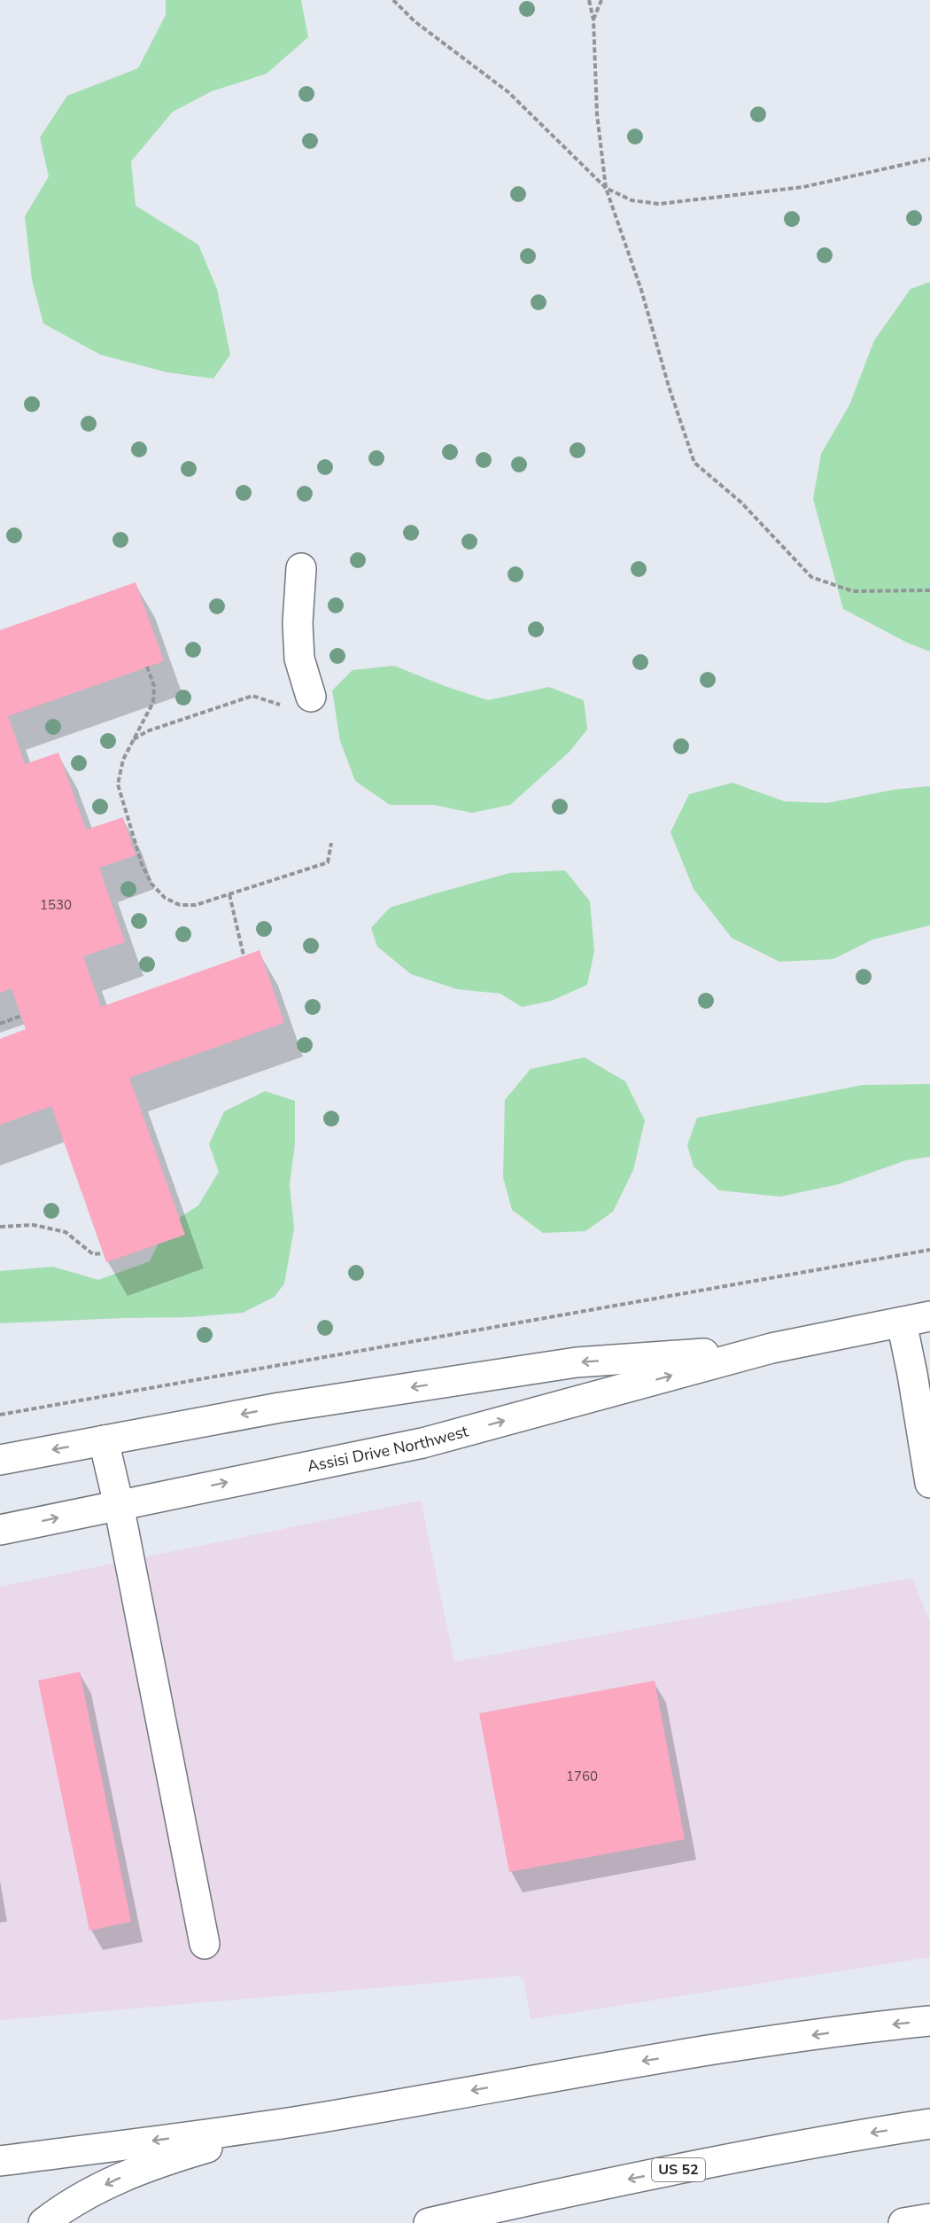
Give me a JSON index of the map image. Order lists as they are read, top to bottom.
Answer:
{
  "streets": {
    "main road": ["Assisi Drive Northwest", "US 52"]
  },
  "house_numbers": ["1530", "1760"]
}
